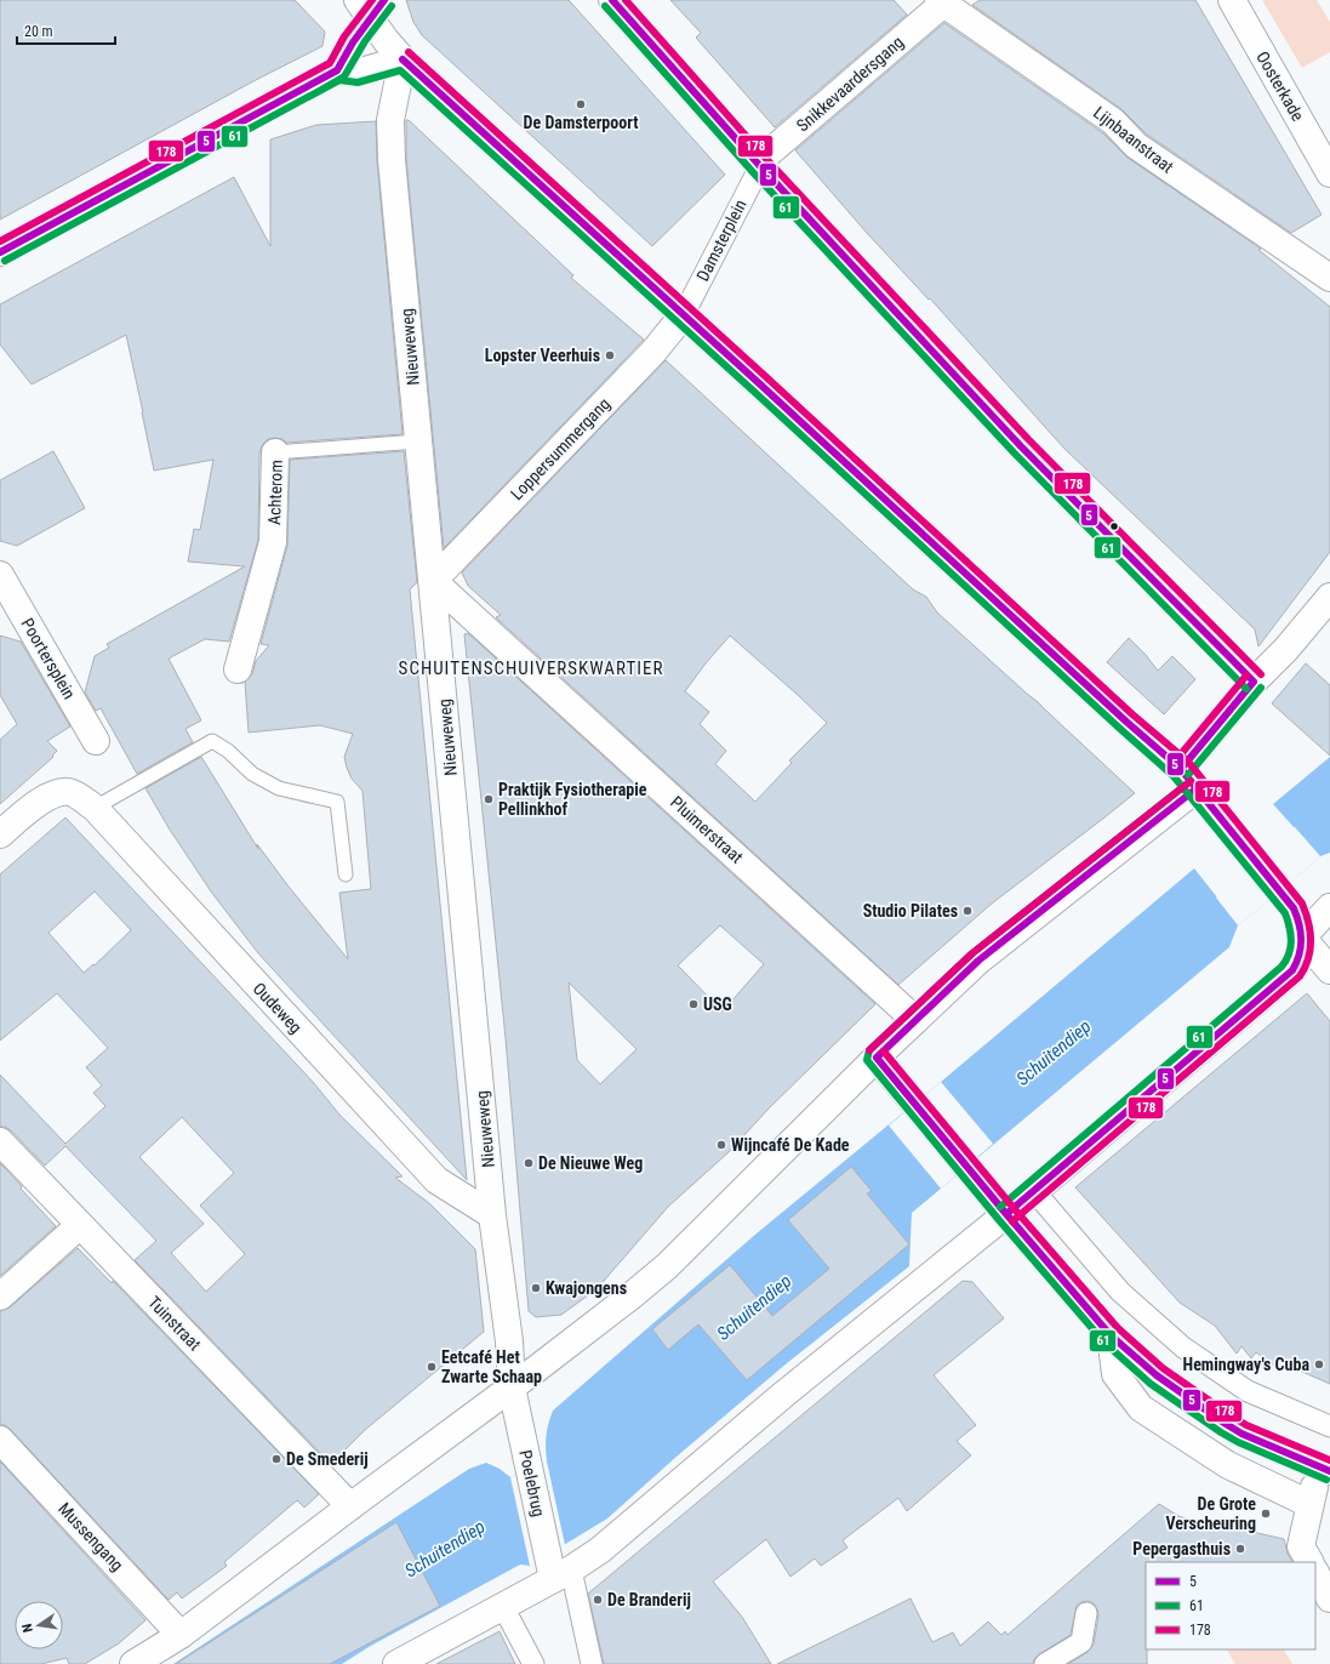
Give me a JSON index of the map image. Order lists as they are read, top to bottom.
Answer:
{
  "streets": {
    "street": [
      "Snikkevaardersgang",
      "Oosterkade",
      "Lijnbaanstraat",
      "Damsterplein",
      "Nieuweweg",
      "Loppersummergang",
      "Achterom",
      "Poortersplein",
      "Pluimerstraat",
      "Oudeweg",
      "Tuinstraat",
      "Poelebrug",
      "Mussengang"
    ]
  },
  "crossings": [
    ["Snikkevaardersgang", "Lijnbaanstraat"],
    ["Snikkevaardersgang", "Damsterplein"],
    ["Damsterplein", "Loppersummergang"],
    ["Nieuweweg", "Loppersummergang"],
    ["Nieuweweg", "Achterom"],
    ["Nieuweweg", "Pluimerstraat"],
    ["Nieuweweg", "Oudeweg"],
    ["Nieuweweg", "Poelebrug"],
    ["Loppersummergang", "Pluimerstraat"]
  ],
  "districts": ["SCHUITENSCHUIVERSKWARTIER"],
  "water": ["Schuitendiep"],
  "places": [
    "De Damsterpoort",
    "Lopster Veerhuis",
    "Praktijk Fysiotherapie Pellinkhof",
    "Studio Pilates",
    "USG",
    "Wijncafé De Kade",
    "De Nieuwe Weg",
    "Kwajongens",
    "Hemingway's Cuba",
    "Eetcafé Het Zwarte Schaap",
    "De Smederij",
    "De Grote Verscheuring",
    "Pepergasthuis",
    "De Branderij"
  ],
  "lines": ["transit line 5", "transit line 178", "transit line 61"],
  "legend": ["5", "61", "178"],
  "scale_bar": "20 m",
  "north": "left"
}
